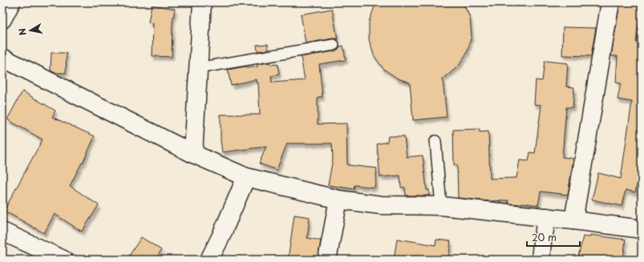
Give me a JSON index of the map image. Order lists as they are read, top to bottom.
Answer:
{
  "scale_bar": "20 m",
  "north": "left"
}
